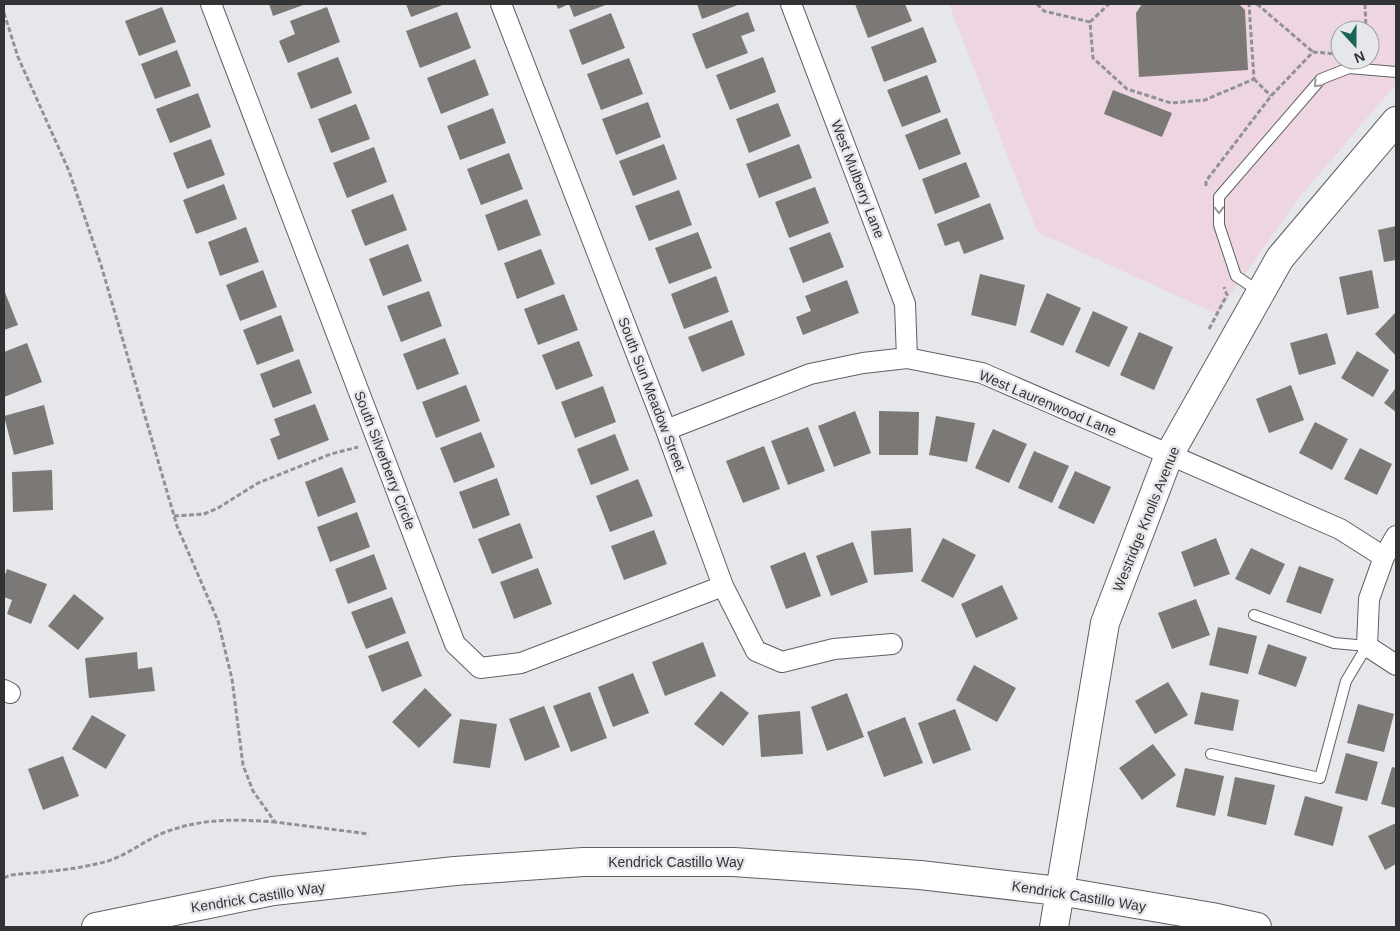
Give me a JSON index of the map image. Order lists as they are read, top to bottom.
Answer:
{
  "streets": {
    "main road": ["Westridge Knolls Avenue", "Kendrick Castillo Way"],
    "street": [
      "West Mulberry Lane",
      "South Sun Meadow Street",
      "West Laurenwood Lane",
      "South Silverberry Circle"
    ]
  },
  "crossings": [
    ["West Mulberry Lane", "West Laurenwood Lane"],
    ["South Sun Meadow Street", "West Laurenwood Lane"],
    ["South Sun Meadow Street", "South Silverberry Circle"],
    ["West Laurenwood Lane", "Westridge Knolls Avenue"],
    ["Westridge Knolls Avenue", "Kendrick Castillo Way"]
  ],
  "north": "bottom"
}
